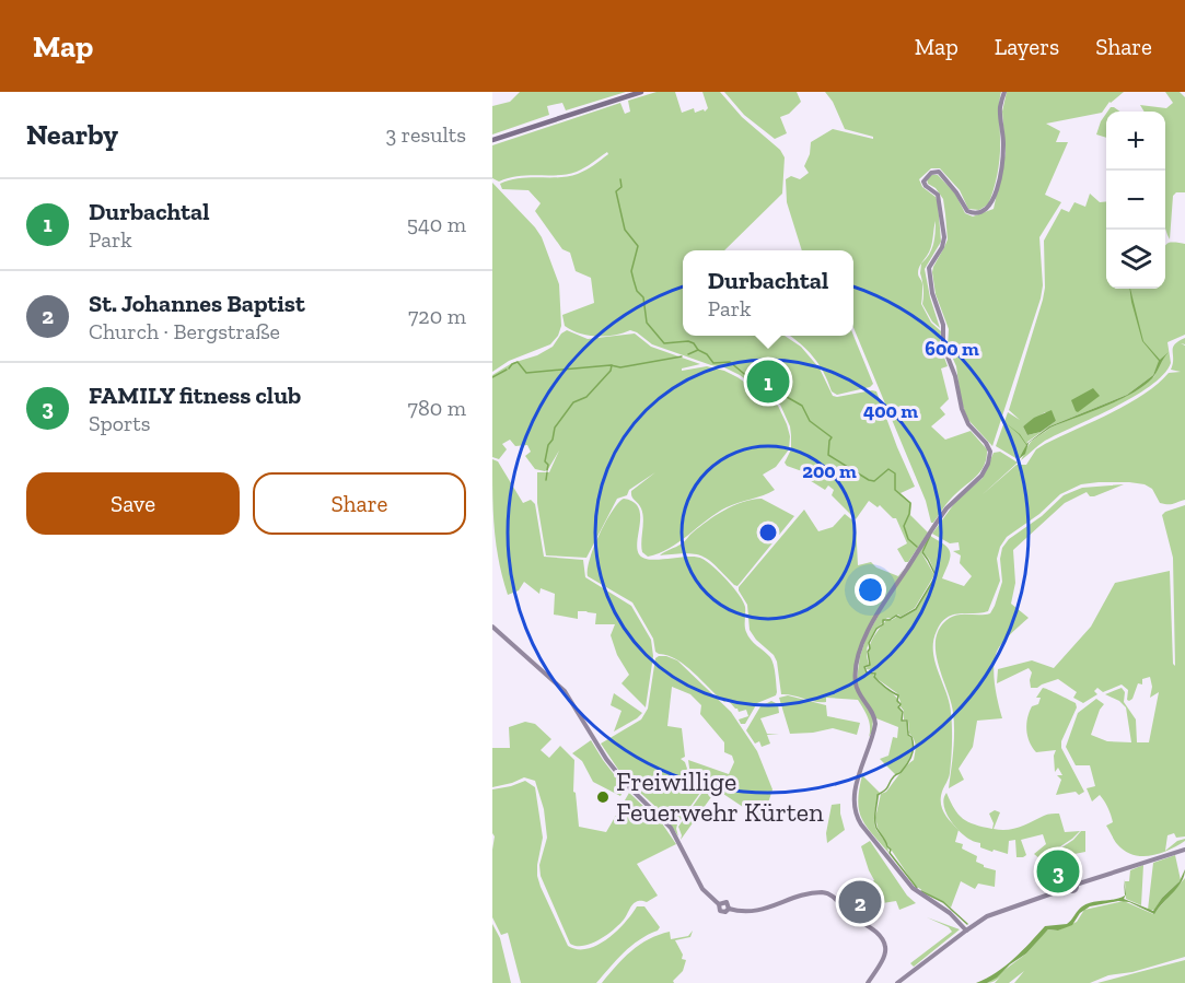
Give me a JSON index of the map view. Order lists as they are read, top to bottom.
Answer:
{
  "places": ["Freiwillige Feuerwehr Kürten"],
  "page": {
    "header": "Map",
    "nav": ["Map", "Layers", "Share"],
    "heading": ["Nearby", "3 results"],
    "map_buttons": ["+", "−"],
    "list": [
      {
        "mark": "1",
        "name": "Durbachtal",
        "note": "Park",
        "value": "540 m"
      },
      {
        "mark": "2",
        "name": "St. Johannes Baptist",
        "note": "Church · Bergstraße",
        "value": "720 m"
      },
      {
        "mark": "3",
        "name": "FAMILY fitness club",
        "note": "Sports",
        "value": "780 m"
      }
    ],
    "popup": ["Durbachtal", "Park"],
    "pins": ["1", "3", "2"],
    "buttons": ["Save", "Share"]
  },
  "rings": ["600 m", "400 m", "200 m"]
}
